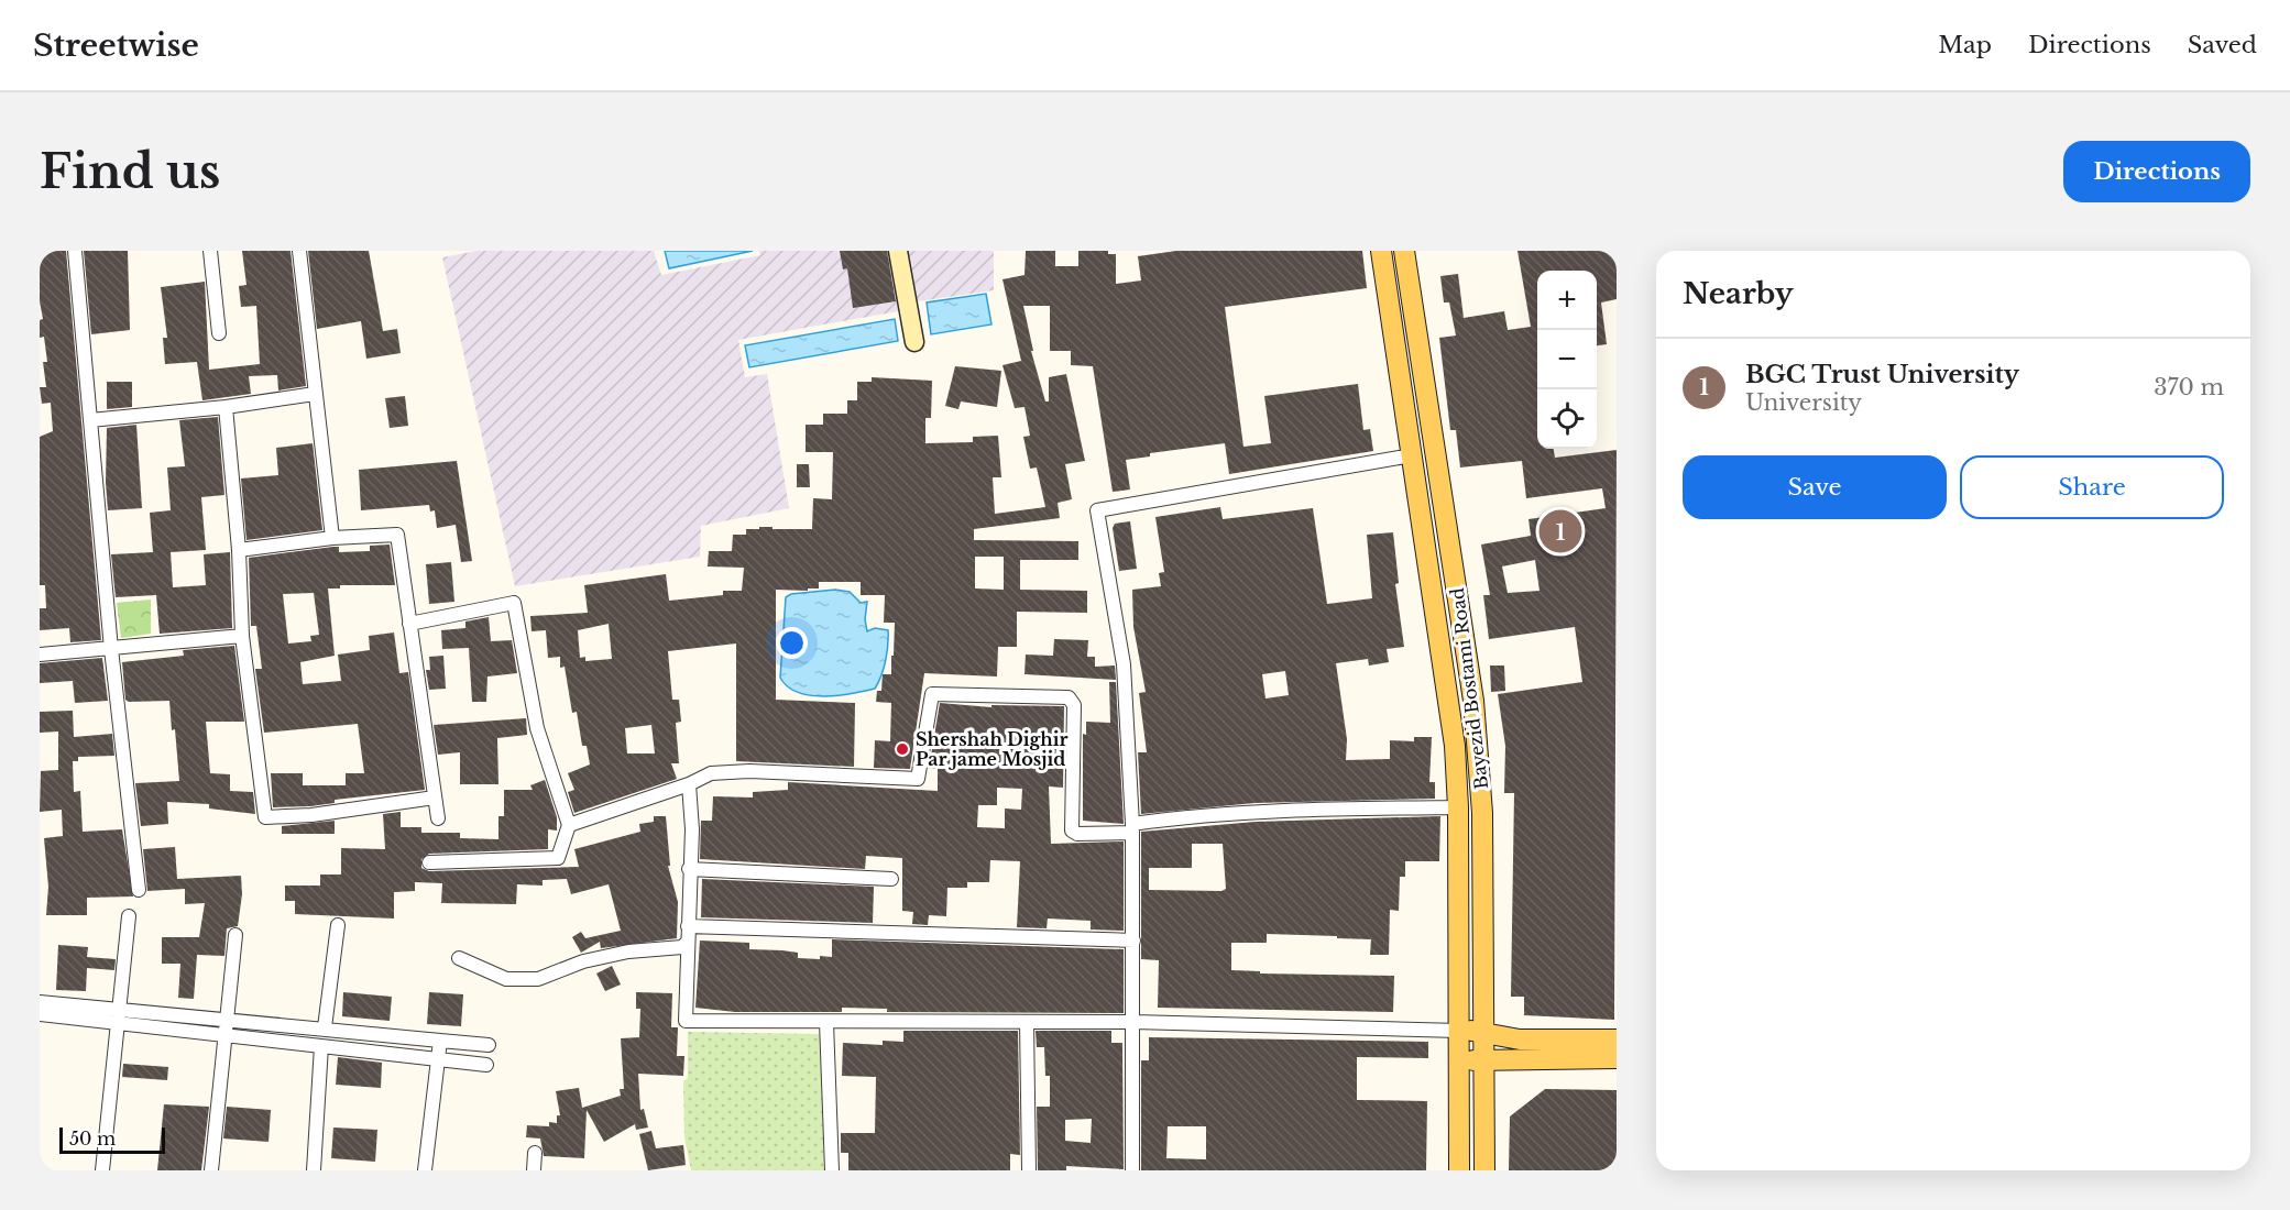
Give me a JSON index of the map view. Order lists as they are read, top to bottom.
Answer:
{
  "streets": {
    "main road": ["Bayezid Bostami Road"]
  },
  "places": ["Shershah Dighir Par jame Mosjid"],
  "scale_bar": "50 m",
  "page": {
    "header": "Streetwise",
    "nav": ["Map", "Directions", "Saved"],
    "buttons": [
      "Directions",
      ["Save", "Share"]
    ],
    "title": "Find us",
    "heading": "Nearby",
    "map_buttons": ["+", "−"],
    "list": [
      {
        "mark": "1",
        "name": "BGC Trust University",
        "note": "University",
        "value": "370 m"
      }
    ],
    "pins": "1",
    "scale": "50 m"
  }
}
